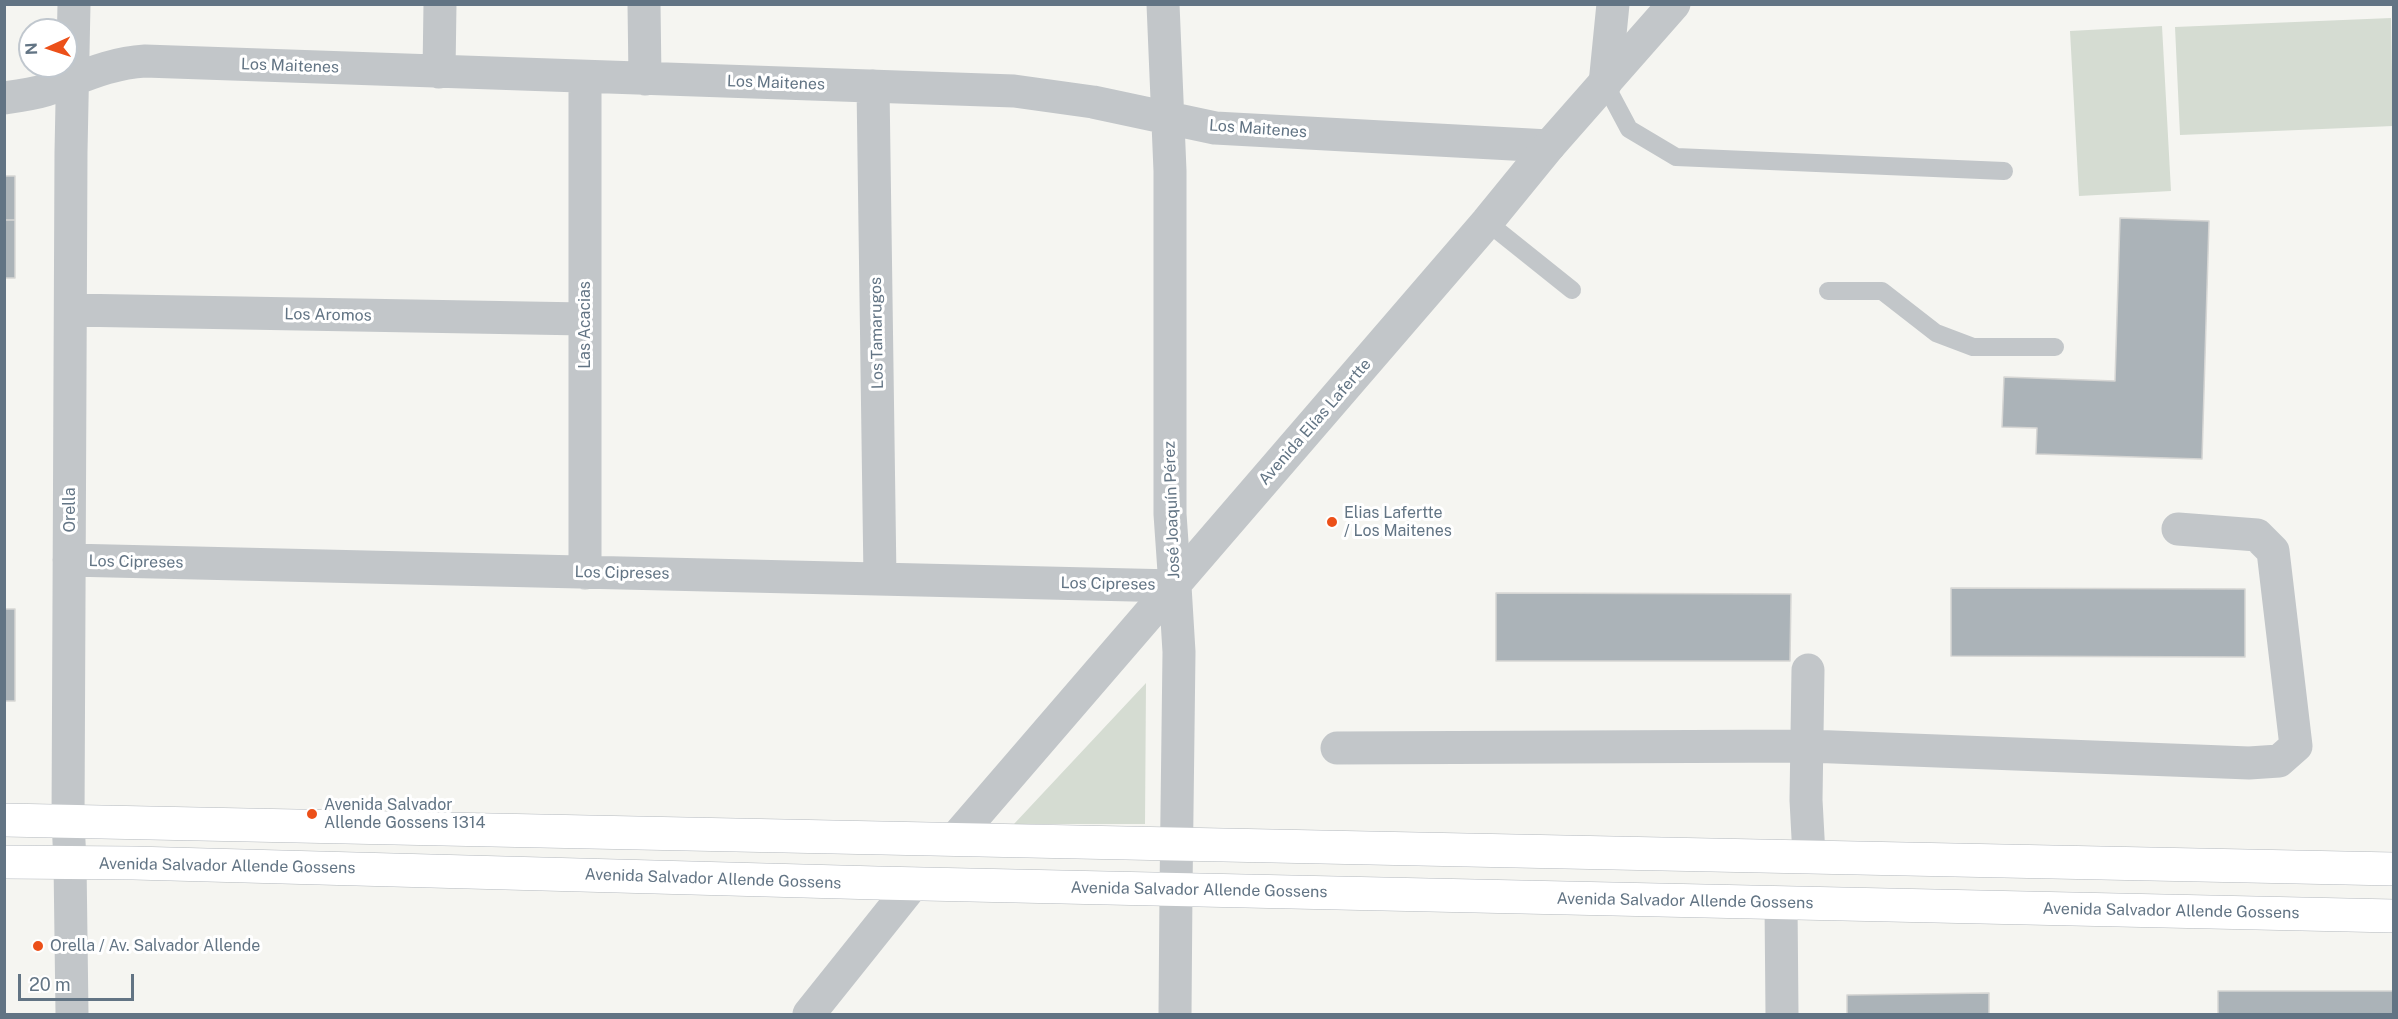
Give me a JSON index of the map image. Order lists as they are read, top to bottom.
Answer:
{
  "streets": {
    "main road": ["Avenida Salvador Allende Gossens"],
    "street": [
      "Los Maitenes",
      "Los Aromos",
      "Las Acacias",
      "Los Tamarugos",
      "Avenida Elías Lafertte",
      "Orella",
      "José Joaquín Pérez",
      "Los Cipreses"
    ]
  },
  "crossings": [
    ["Los Maitenes", "Las Acacias"],
    ["Los Maitenes", "Los Tamarugos"],
    ["Los Maitenes", "Avenida Elías Lafertte"],
    ["Los Maitenes", "Orella"],
    ["Los Maitenes", "José Joaquín Pérez"],
    ["Los Aromos", "Las Acacias"],
    ["Los Aromos", "Orella"],
    ["Las Acacias", "Los Cipreses"],
    ["Los Tamarugos", "Los Cipreses"],
    ["Avenida Elías Lafertte", "José Joaquín Pérez"],
    ["Avenida Elías Lafertte", "Los Cipreses"],
    ["Orella", "Los Cipreses"],
    ["Orella", "Avenida Salvador Allende Gossens"],
    ["José Joaquín Pérez", "Los Cipreses"],
    ["José Joaquín Pérez", "Avenida Salvador Allende Gossens"]
  ],
  "places": ["Elias Lafertte / Los Maitenes", "Avenida Salvador Allende Gossens 1314", "Orella / Av. Salvador Allende"],
  "scale_bar": "20 m",
  "north": "left"
}
